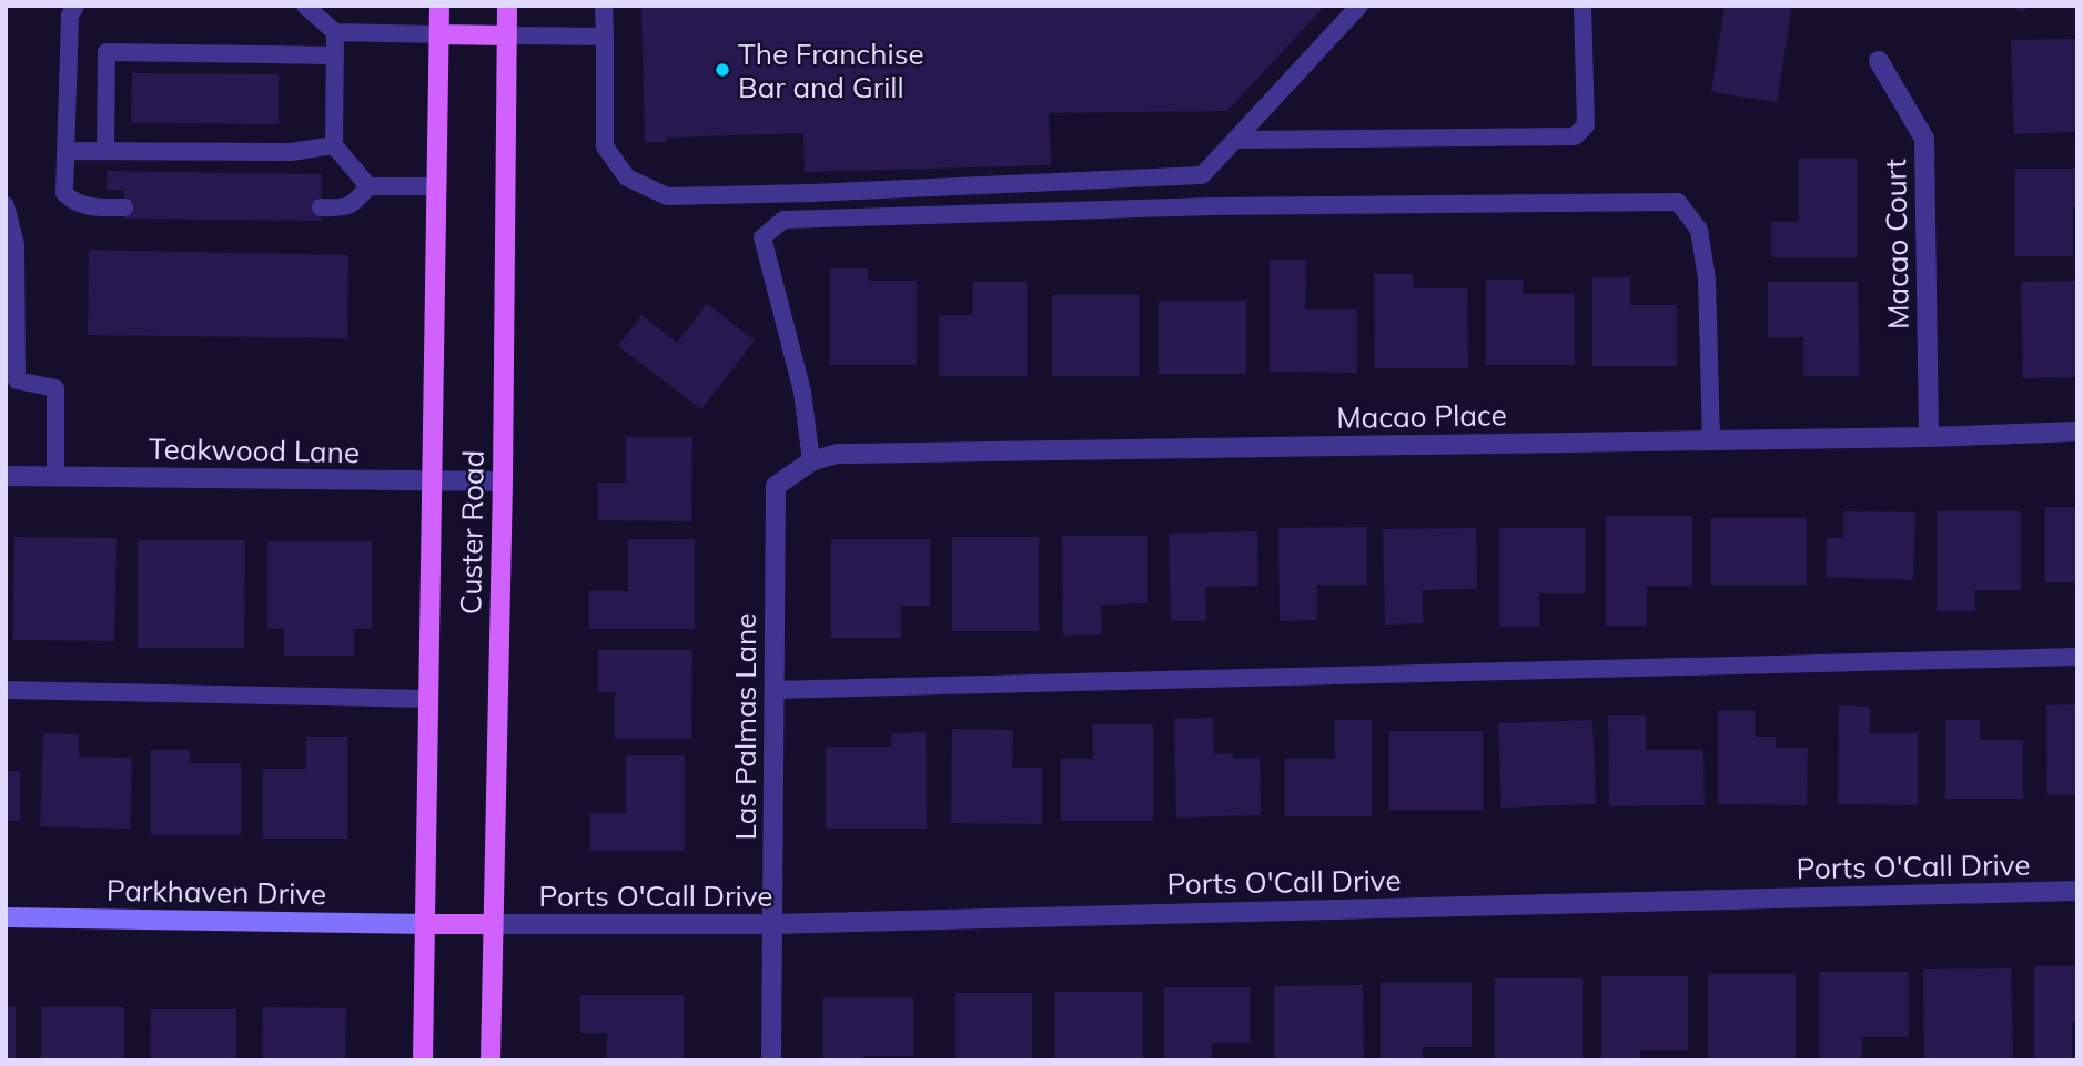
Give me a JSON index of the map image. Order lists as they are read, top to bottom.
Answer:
{
  "streets": {
    "main road": ["Custer Road"],
    "street": [
      "Macao Court",
      "Macao Place",
      "Teakwood Lane",
      "Las Palmas Lane",
      "Ports O'Call Drive",
      "Parkhaven Drive"
    ]
  },
  "crossings": [
    ["Macao Court", "Macao Place"],
    ["Macao Place", "Las Palmas Lane"],
    ["Teakwood Lane", "Custer Road"],
    ["Custer Road", "Ports O'Call Drive"],
    ["Custer Road", "Parkhaven Drive"],
    ["Las Palmas Lane", "Ports O'Call Drive"]
  ],
  "places": ["The Franchise Bar and Grill"]
}
